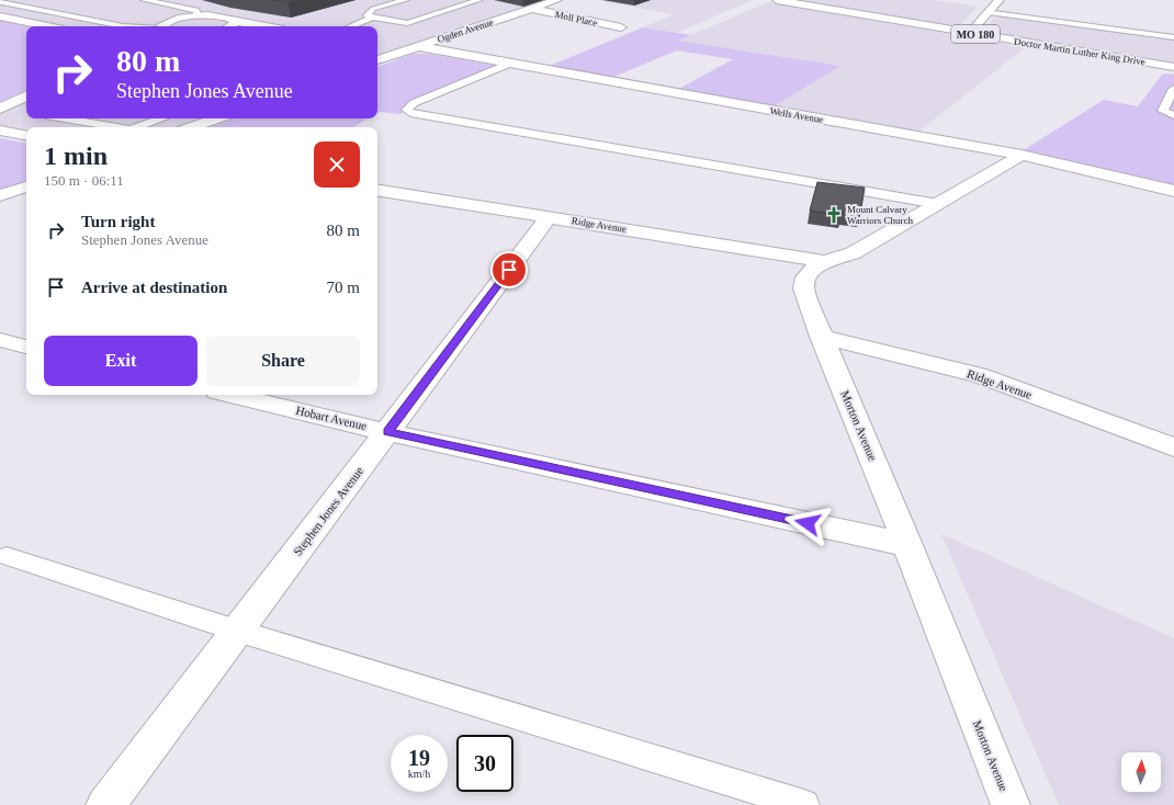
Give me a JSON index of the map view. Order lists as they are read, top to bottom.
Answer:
{
  "streets": {
    "street": [
      "Moll Place",
      "Ogden Avenue",
      "MO 180",
      "Doctor Martin Luther King Drive",
      "Wells Avenue",
      "Ridge Avenue",
      "Hobart Avenue",
      "Morton Avenue",
      "Stephen Jones Avenue"
    ]
  },
  "crossings": [
    ["Moll Place", "Ogden Avenue"],
    ["Ogden Avenue", "Wells Avenue"],
    ["Wells Avenue", "Morton Avenue"],
    ["Ridge Avenue", "Morton Avenue"],
    ["Ridge Avenue", "Stephen Jones Avenue"],
    ["Hobart Avenue", "Morton Avenue"],
    ["Hobart Avenue", "Stephen Jones Avenue"]
  ],
  "places": {
    "church": ["Mount Calvary Warriors Church"]
  },
  "north": "top",
  "page": {
    "turn": ["80 m", "Stephen Jones Avenue"],
    "heading": ["1 min", "150 m · 06:11"],
    "list": [
      {
        "name": "Turn right",
        "note": "Stephen Jones Avenue",
        "value": "80 m"
      },
      {
        "name": "Arrive at destination",
        "value": "70 m"
      }
    ],
    "buttons": ["Exit", "Share"],
    "speed": "19 km/h",
    "limit": "30"
  }
}
